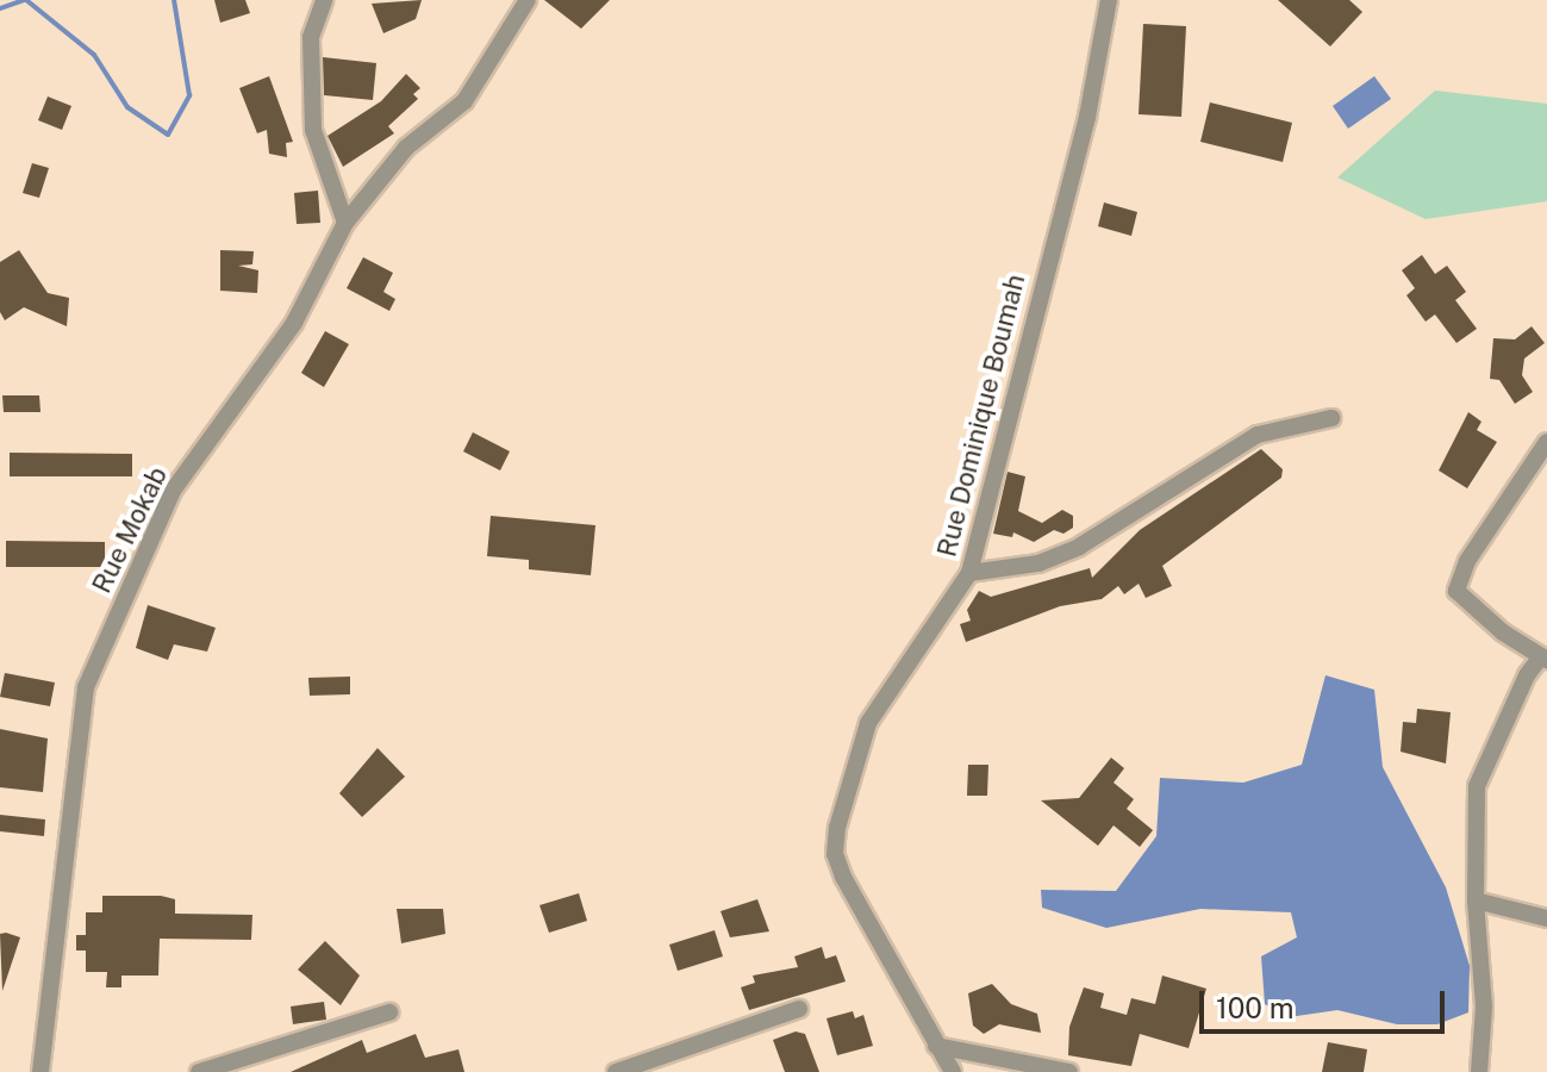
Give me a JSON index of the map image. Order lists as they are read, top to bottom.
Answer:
{
  "streets": {
    "street": ["Rue Dominique Boumah", "Rue Mokab"]
  },
  "scale_bar": "100 m"
}
